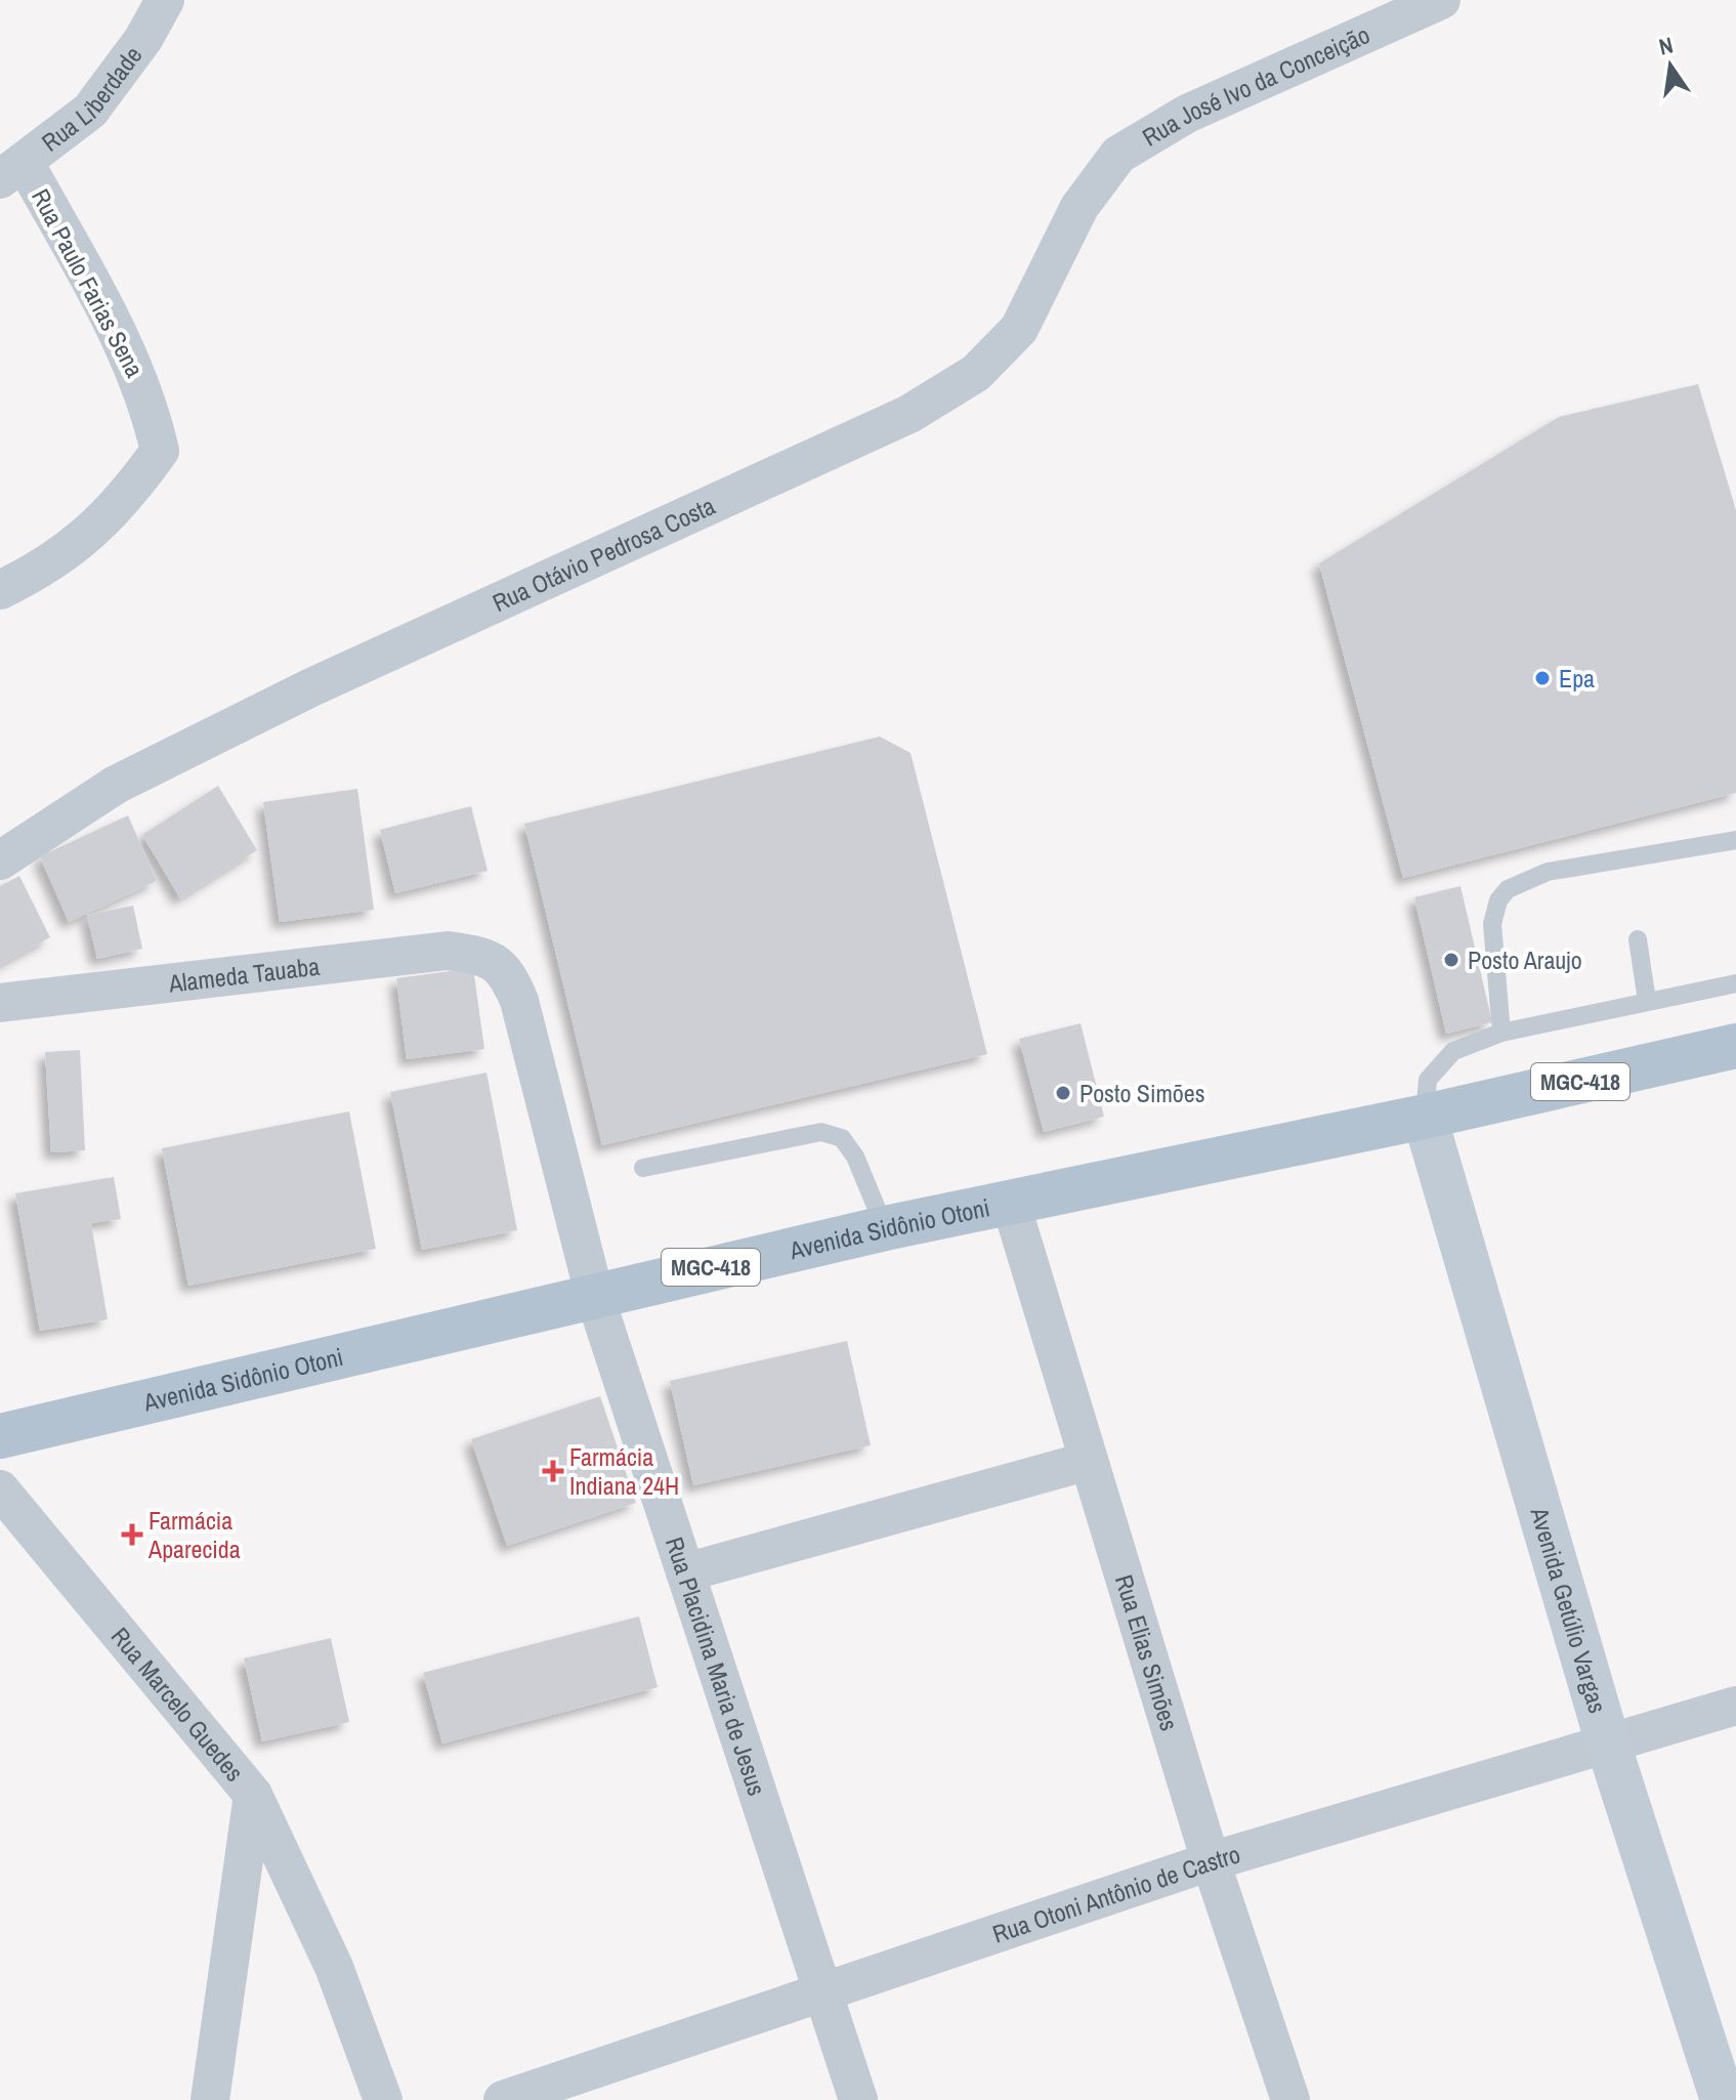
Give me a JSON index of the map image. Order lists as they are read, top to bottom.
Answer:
{
  "streets": {
    "main road": ["MGC-418", "Avenida Sidônio Otoni", "Avenida Getúlio Vargas"],
    "street": [
      "Rua José Ivo da Conceição",
      "Rua Liberdade",
      "Rua Paulo Farias Sena",
      "Rua Otávio Pedrosa Costa",
      "Alameda Tauaba",
      "Rua Elias Simões",
      "Rua Placidina Maria de Jesus",
      "Rua Marcelo Guedes",
      "Rua Otoni Antônio de Castro"
    ]
  },
  "crossings": [
    ["Rua José Ivo da Conceição", "Rua Otávio Pedrosa Costa"],
    ["Rua Liberdade", "Rua Paulo Farias Sena"],
    ["Alameda Tauaba", "Rua Placidina Maria de Jesus"],
    ["Avenida Sidônio Otoni", "Avenida Getúlio Vargas"],
    ["Avenida Sidônio Otoni", "Rua Elias Simões"],
    ["Avenida Sidônio Otoni", "Rua Placidina Maria de Jesus"],
    ["Avenida Getúlio Vargas", "Rua Otoni Antônio de Castro"],
    ["Rua Elias Simões", "Rua Otoni Antônio de Castro"],
    ["Rua Placidina Maria de Jesus", "Rua Otoni Antônio de Castro"]
  ],
  "places": {
    "other": ["Epa", "Posto Araujo", "Posto Simões"],
    "health": ["Farmácia Indiana 24H", "Farmácia Aparecida"]
  },
  "north": "top"
}
